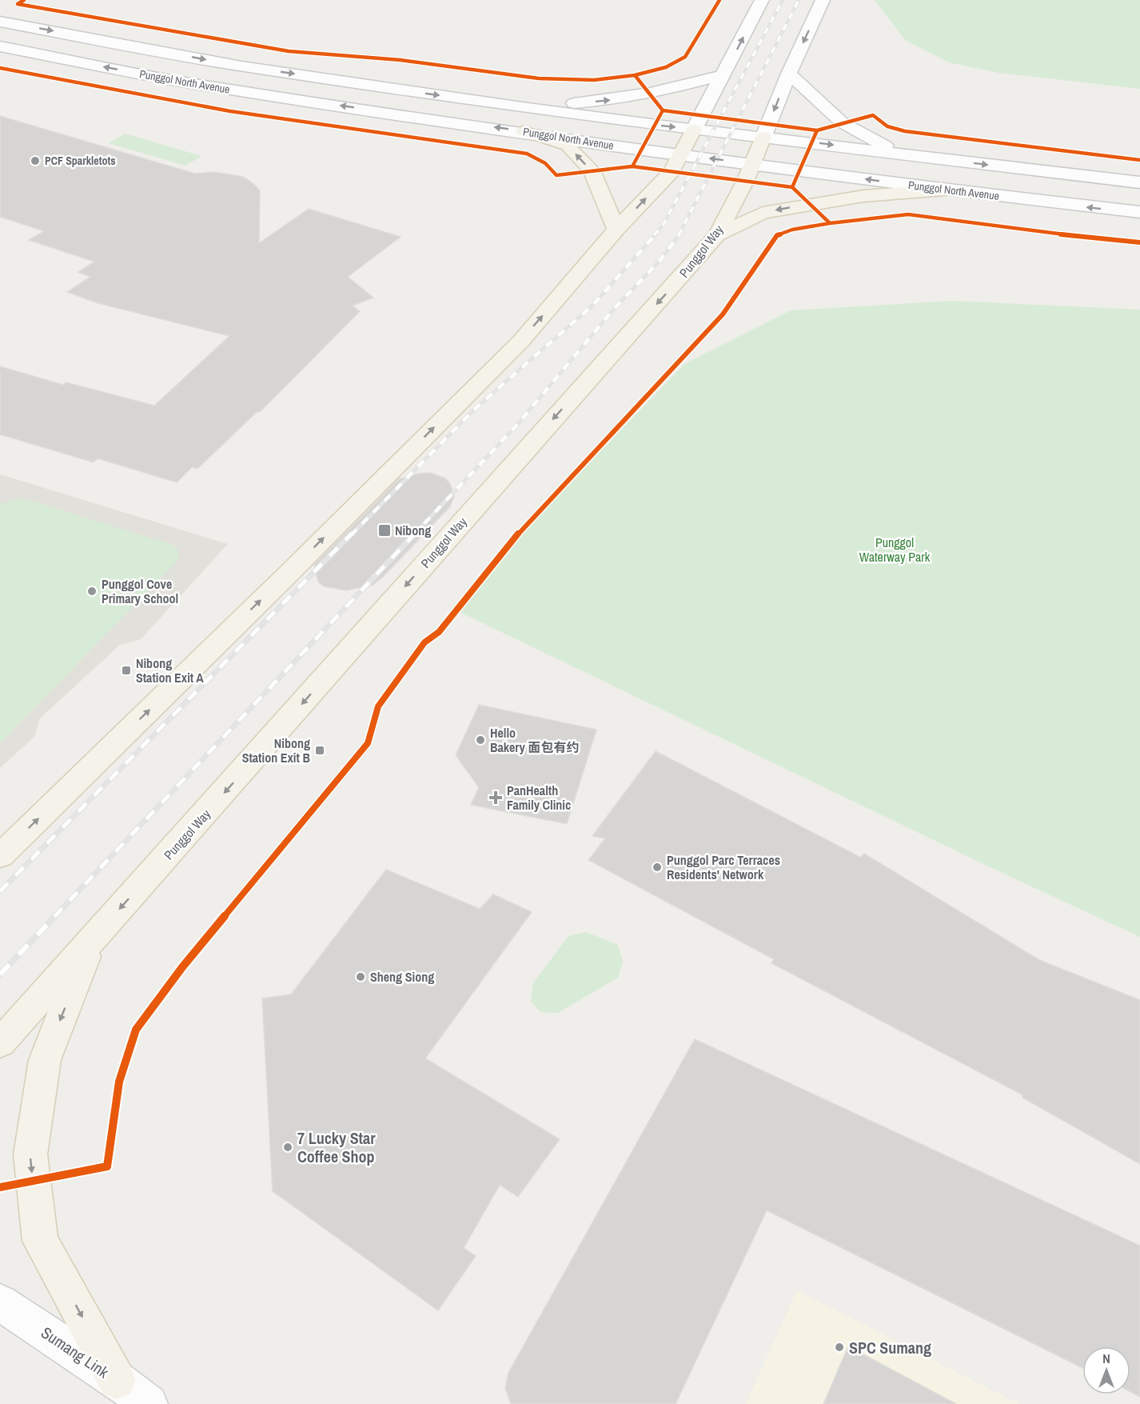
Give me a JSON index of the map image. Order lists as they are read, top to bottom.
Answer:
{
  "streets": {
    "main road": ["Punggol North Avenue", "Punggol Way", "Sumang Link"]
  },
  "crossings": [
    ["Punggol North Avenue", "Punggol Way"]
  ],
  "parks": ["Punggol Waterway Park"],
  "places": {
    "other": [
      "PCF Sparkletots",
      "Punggol Cove Primary School",
      "Hello Bakery 面包有约",
      "Punggol Parc Terraces Residents' Network",
      "Sheng Siong",
      "7 Lucky Star Coffee Shop",
      "SPC Sumang"
    ],
    "transit": ["Nibong", "Nibong Station Exit A", "Nibong Station Exit B"],
    "health": ["PanHealth Family Clinic"]
  },
  "north": "top"
}
